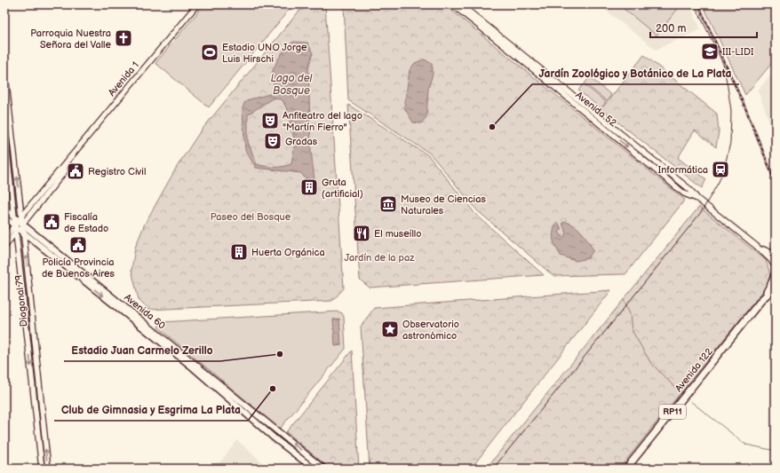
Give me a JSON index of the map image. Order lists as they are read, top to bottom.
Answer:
{
  "streets": {
    "highway": ["Avenida 122", "RP11"],
    "main road": [
      "Avenida 1",
      "Avenida 52",
      "Diagonal 79",
      "Avenida 60"
    ]
  },
  "crossings": [
    ["Avenida 1", "Diagonal 79"],
    ["Avenida 1", "Avenida 60"],
    ["Diagonal 79", "Avenida 60"]
  ],
  "water": ["Lago del Bosque"],
  "parks": ["Paseo del Bosque", "Jardín de la paz"],
  "places": {
    "church": ["Parroquia Nuestra Señora del Valle"],
    "school or university": ["III-LIDI"],
    "sports": ["Estadio UNO Jorge Luis Hirschi"],
    "theatre": ["Anfiteatro del lago \"Martín Fierro\"", "Gradas"],
    "other": ["Jardín Zoológico y Botánico de La Plata", "Estadio Juan Carmelo Zerillo", "Club de Gimnasia y Esgrima La Plata"],
    "station": ["Informática"],
    "public building": ["Registro Civil", "Fiscalía de Estado", "Policía Provincia de Buenos Aires"],
    "building": ["Gruta (artificial)", "Huerta Orgánica"],
    "museum": ["Museo de Ciencias Naturales"],
    "restaurant": ["El museíllo"],
    "place": ["Observatorio astronómico"]
  },
  "scale_bar": "200 m"
}
